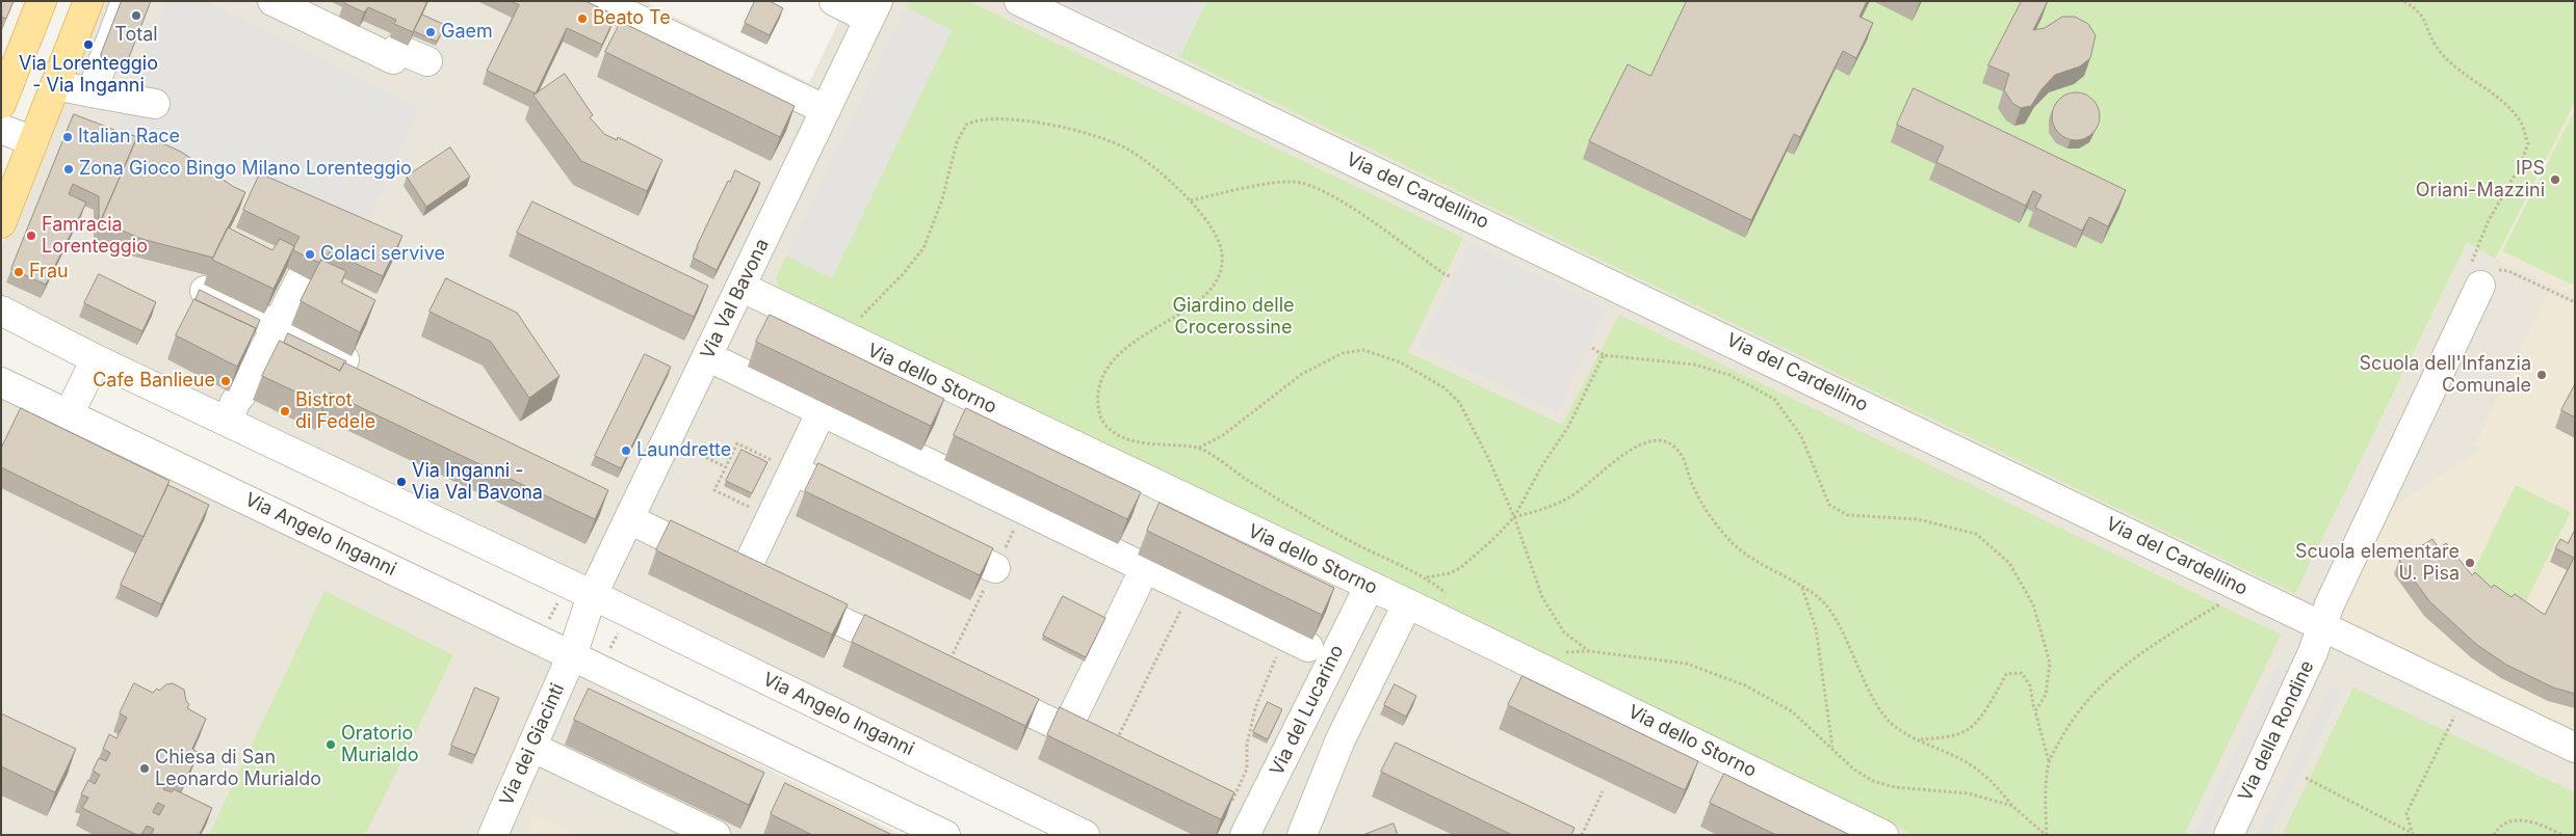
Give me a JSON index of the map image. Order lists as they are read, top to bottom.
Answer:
{
  "streets": {
    "street": [
      "Via del Cardellino",
      "Via Val Bavona",
      "Via dello Storno",
      "Via Angelo Inganni",
      "Via del Lucarino",
      "Via della Rondine",
      "Via dei Giacinti"
    ]
  },
  "crossings": [
    ["Via del Cardellino", "Via della Rondine"],
    ["Via Val Bavona", "Via dello Storno"],
    ["Via Val Bavona", "Via Angelo Inganni"],
    ["Via dello Storno", "Via del Lucarino"],
    ["Via Angelo Inganni", "Via dei Giacinti"]
  ],
  "parks": ["Giardino delle Crocerossine"],
  "places": [
    "Total",
    "Beato Te",
    "Gaem",
    "Via Lorenteggio - Via Inganni",
    "Italian Race",
    "Zona Gioco Bingo Milano Lorenteggio",
    "IPS Oriani-Mazzini",
    "Famracia Lorenteggio",
    "Colaci servive",
    "Frau",
    "Scuola dell'Infanzia Comunale",
    "Cafe Banlieue",
    "Bistrot di Fedele",
    "Laundrette",
    "Via Inganni - Via Val Bavona",
    "Scuola elementare U. Pisa",
    "Oratorio Murialdo",
    "Chiesa di San Leonardo Murialdo"
  ]
}
